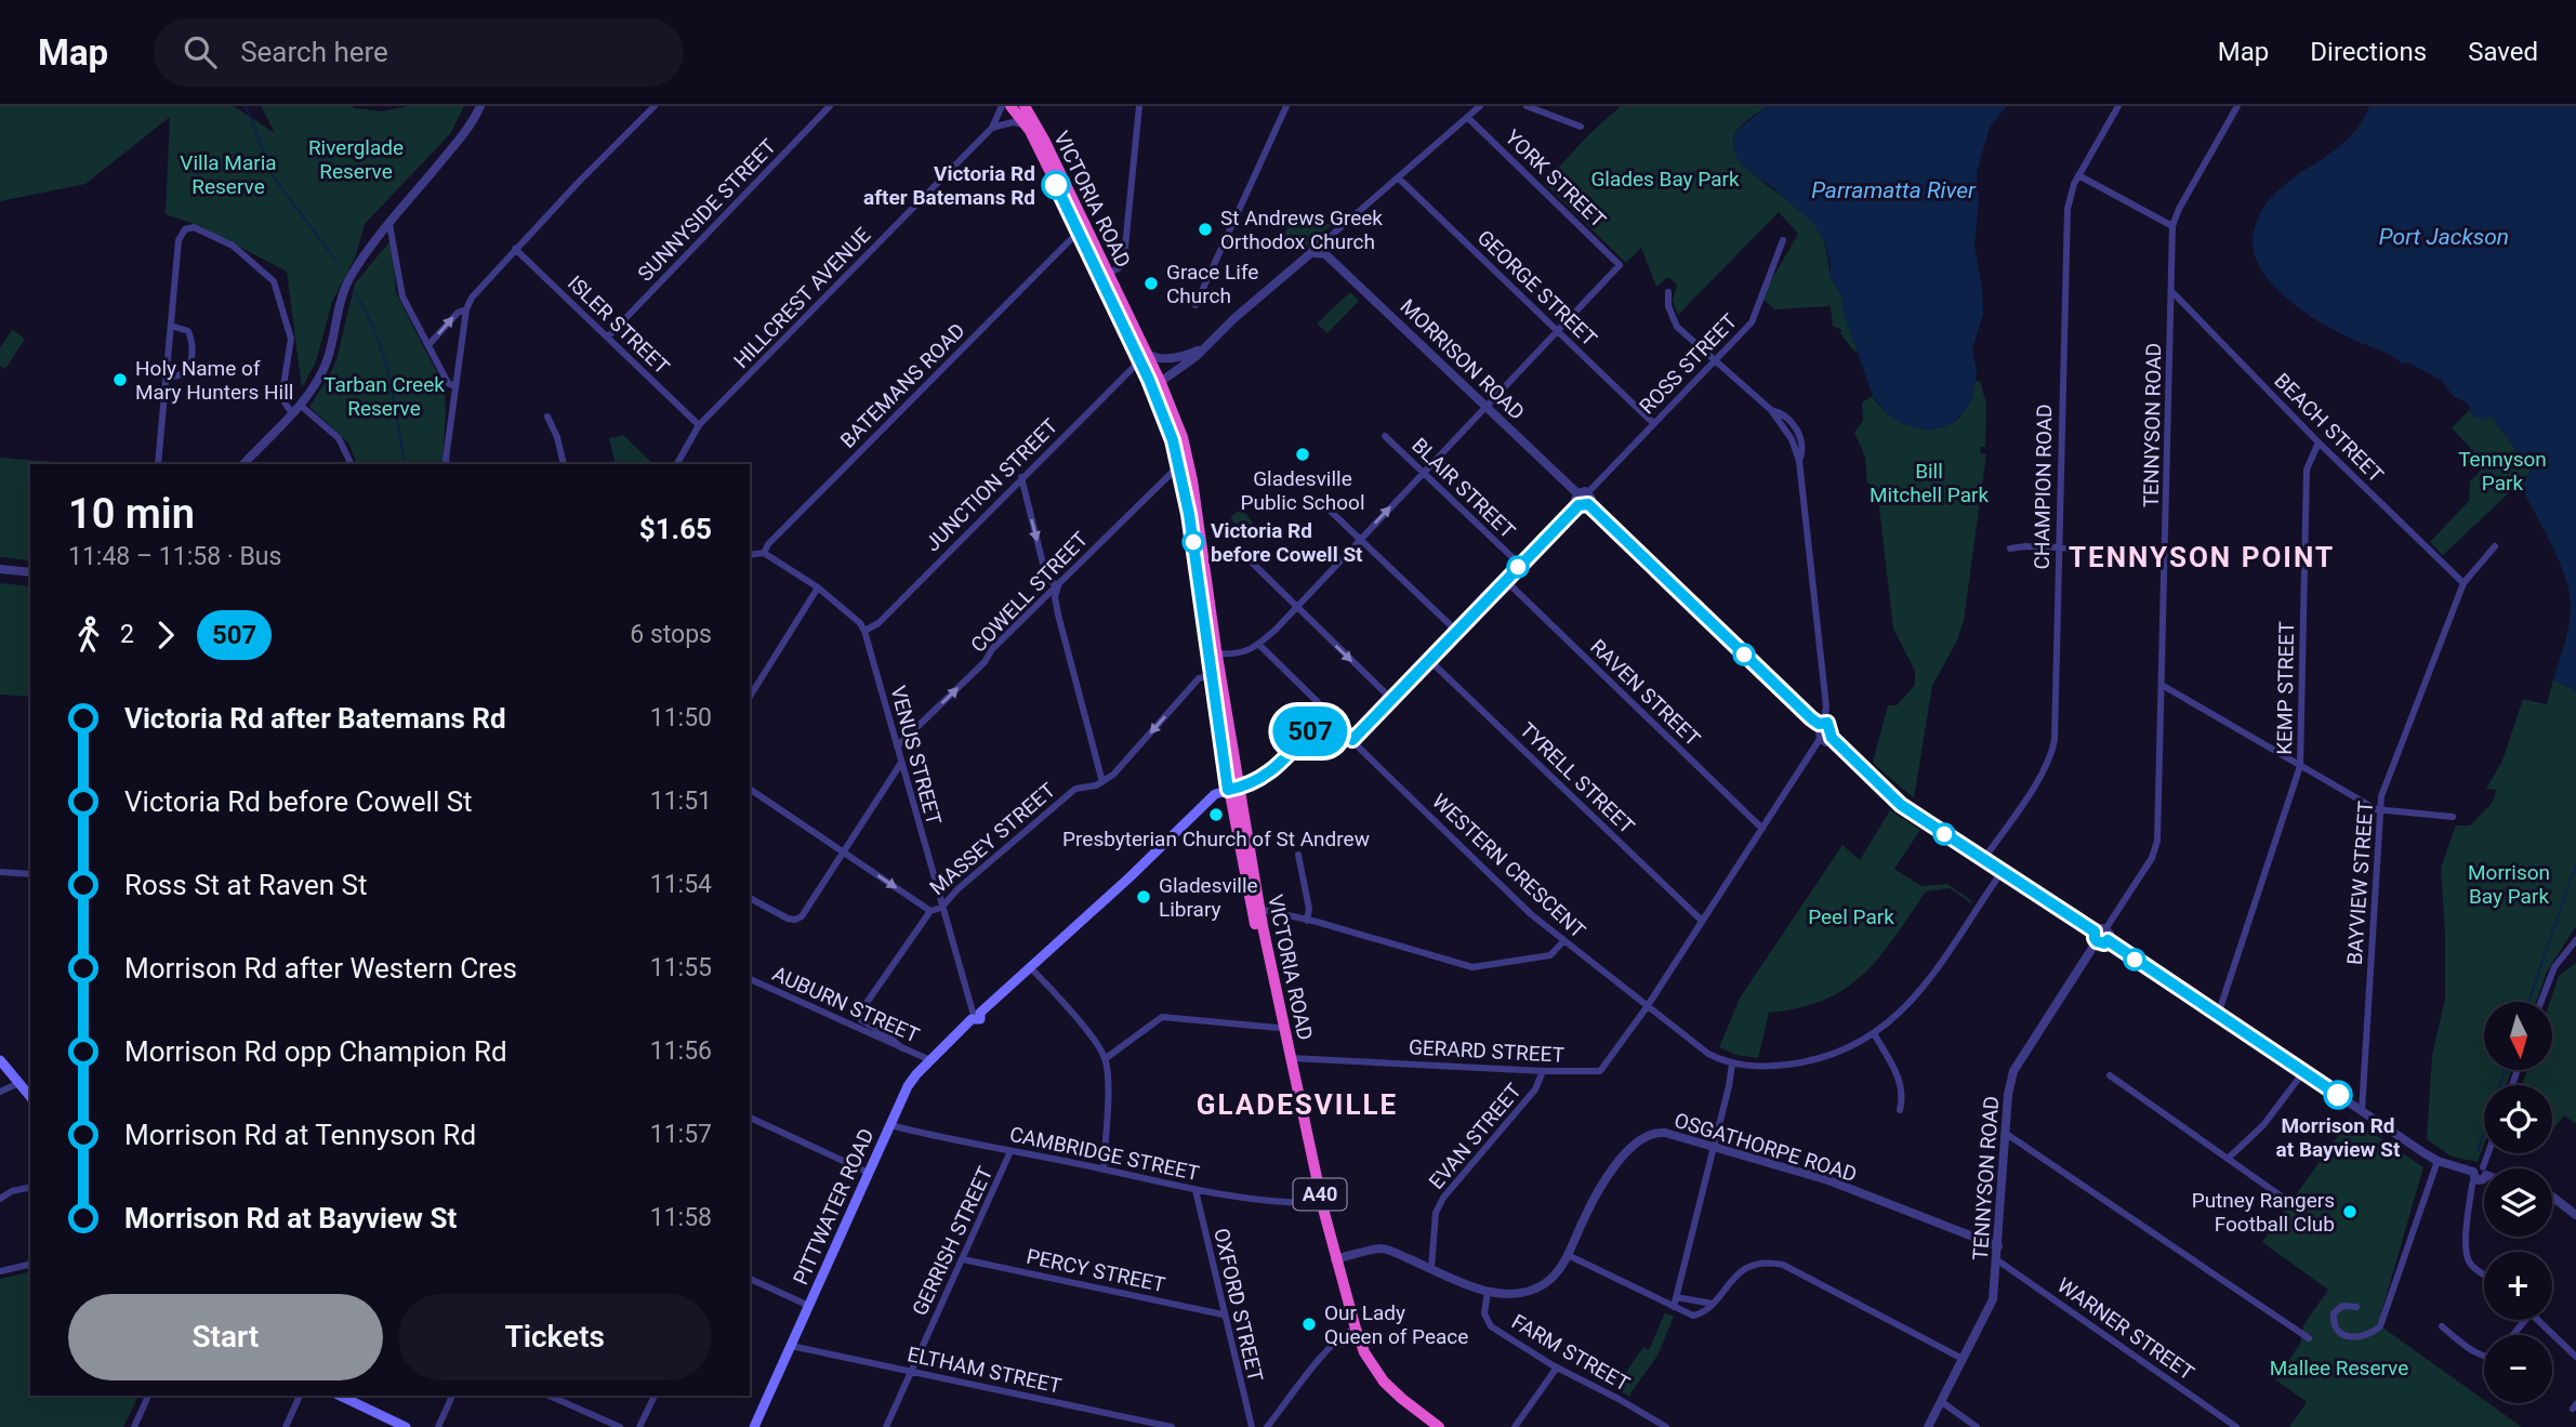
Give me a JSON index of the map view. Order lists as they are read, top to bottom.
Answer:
{
  "streets": {
    "highway": ["VICTORIA ROAD", "A40"],
    "main road": ["PITTWATER ROAD"],
    "street": [
      "YORK STREET",
      "SUNNYSIDE STREET",
      "GEORGE STREET",
      "HILLCREST AVENUE",
      "ISLER STREET",
      "MORRISON ROAD",
      "ROSS STREET",
      "BATEMANS ROAD",
      "TENNYSON ROAD",
      "BEACH STREET",
      "JUNCTION STREET",
      "CHAMPION ROAD",
      "BLAIR STREET",
      "COWELL STREET",
      "KEMP STREET",
      "RAVEN STREET",
      "VENUS STREET",
      "TYRELL STREET",
      "MASSEY STREET",
      "WESTERN CRESCENT",
      "BAYVIEW STREET",
      "AUBURN STREET",
      "GERARD STREET",
      "EVAN STREET",
      "OSGATHORPE ROAD",
      "CAMBRIDGE STREET",
      "GERRISH STREET",
      "PERCY STREET",
      "OXFORD STREET",
      "WARNER STREET",
      "FARM STREET",
      "ELTHAM STREET"
    ]
  },
  "crossings": [
    ["YORK STREET", "GEORGE STREET"],
    ["VICTORIA ROAD", "BATEMANS ROAD"],
    ["VICTORIA ROAD", "JUNCTION STREET"],
    ["VICTORIA ROAD", "COWELL STREET"],
    ["VICTORIA ROAD", "MASSEY STREET"],
    ["VICTORIA ROAD", "GERARD STREET"],
    ["VICTORIA ROAD", "OSGATHORPE ROAD"],
    ["VICTORIA ROAD", "CAMBRIDGE STREET"],
    ["VICTORIA ROAD", "PITTWATER ROAD"],
    ["SUNNYSIDE STREET", "ISLER STREET"],
    ["GEORGE STREET", "ROSS STREET"],
    ["HILLCREST AVENUE", "ISLER STREET"],
    ["MORRISON ROAD", "ROSS STREET"],
    ["BATEMANS ROAD", "VENUS STREET"],
    ["TENNYSON ROAD", "BEACH STREET"],
    ["TENNYSON ROAD", "OSGATHORPE ROAD"],
    ["TENNYSON ROAD", "WARNER STREET"],
    ["BEACH STREET", "KEMP STREET"],
    ["BEACH STREET", "BAYVIEW STREET"],
    ["JUNCTION STREET", "VENUS STREET"],
    ["COWELL STREET", "VENUS STREET"],
    ["VENUS STREET", "MASSEY STREET"],
    ["VENUS STREET", "PITTWATER ROAD"],
    ["MASSEY STREET", "AUBURN STREET"],
    ["WESTERN CRESCENT", "GERARD STREET"],
    ["WESTERN CRESCENT", "PITTWATER ROAD"],
    ["AUBURN STREET", "PITTWATER ROAD"],
    ["GERARD STREET", "EVAN STREET"],
    ["EVAN STREET", "OSGATHORPE ROAD"],
    ["OSGATHORPE ROAD", "FARM STREET"],
    ["CAMBRIDGE STREET", "PITTWATER ROAD"],
    ["CAMBRIDGE STREET", "GERRISH STREET"],
    ["CAMBRIDGE STREET", "OXFORD STREET"],
    ["PITTWATER ROAD", "ELTHAM STREET"],
    ["GERRISH STREET", "PERCY STREET"],
    ["GERRISH STREET", "ELTHAM STREET"],
    ["PERCY STREET", "OXFORD STREET"]
  ],
  "one_way": ["COWELL STREET"],
  "districts": ["TENNYSON POINT", "GLADESVILLE"],
  "water": ["Parramatta River", "Port Jackson"],
  "parks": [
    "Riverglade Reserve",
    "Villa Maria Reserve",
    "Glades Bay Park",
    "Tarban Creek Reserve",
    "Tennyson Park",
    "Bill Mitchell Park",
    "Morrison Bay Park",
    "Peel Park",
    "Mallee Reserve"
  ],
  "places": [
    "Victoria Rd after Batemans Rd",
    "St Andrews Greek Orthodox Church",
    "Grace Life Church",
    "Holy Name of Mary Hunters Hill",
    "Gladesville Public School",
    "Victoria Rd before Cowell St",
    "Presbyterian Church of St Andrew",
    "Gladesville Library",
    "Morrison Rd at Bayview St",
    "Putney Rangers Football Club",
    "Our Lady Queen of Peace"
  ],
  "lines": ["bus line 507"],
  "north": "bottom",
  "page": {
    "header": "Map",
    "search": "Search here",
    "nav": ["Map", "Directions", "Saved"],
    "on_map": "507",
    "heading": ["10 min", "11:48 – 11:58 · Bus", "$1.65"],
    "legs": ["2", "507", "6 stops"],
    "list": [
      {
        "name": "Victoria Rd after Batemans Rd",
        "value": "11:50"
      },
      {
        "name": "Victoria Rd before Cowell St",
        "value": "11:51"
      },
      {
        "name": "Ross St at Raven St",
        "value": "11:54"
      },
      {
        "name": "Morrison Rd after Western Cres",
        "value": "11:55"
      },
      {
        "name": "Morrison Rd opp Champion Rd",
        "value": "11:56"
      },
      {
        "name": "Morrison Rd at Tennyson Rd",
        "value": "11:57"
      },
      {
        "name": "Morrison Rd at Bayview St",
        "value": "11:58"
      }
    ],
    "map_buttons": ["+", "−"],
    "buttons": ["Start", "Tickets"]
  }
}
